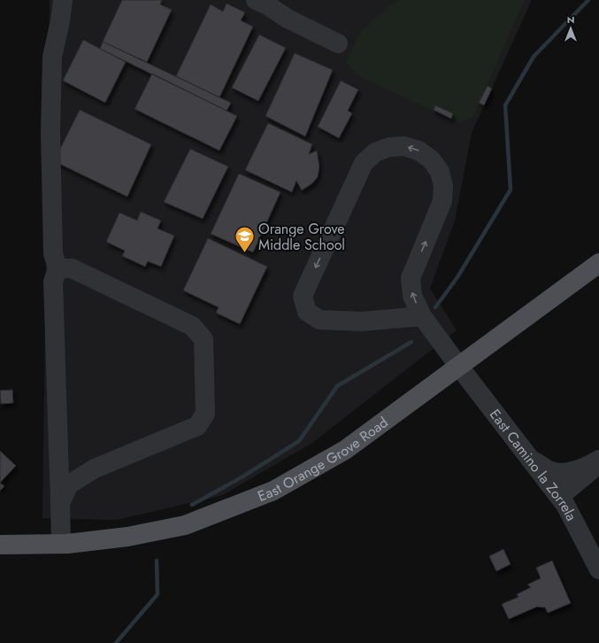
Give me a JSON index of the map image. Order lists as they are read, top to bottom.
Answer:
{
  "streets": {
    "main road": ["East Orange Grove Road"],
    "street": ["East Camino la Zorrela"]
  },
  "crossings": [
    ["East Orange Grove Road", "East Camino la Zorrela"]
  ],
  "places": {
    "school or university": ["Orange Grove Middle School"]
  },
  "north": "top"
}
